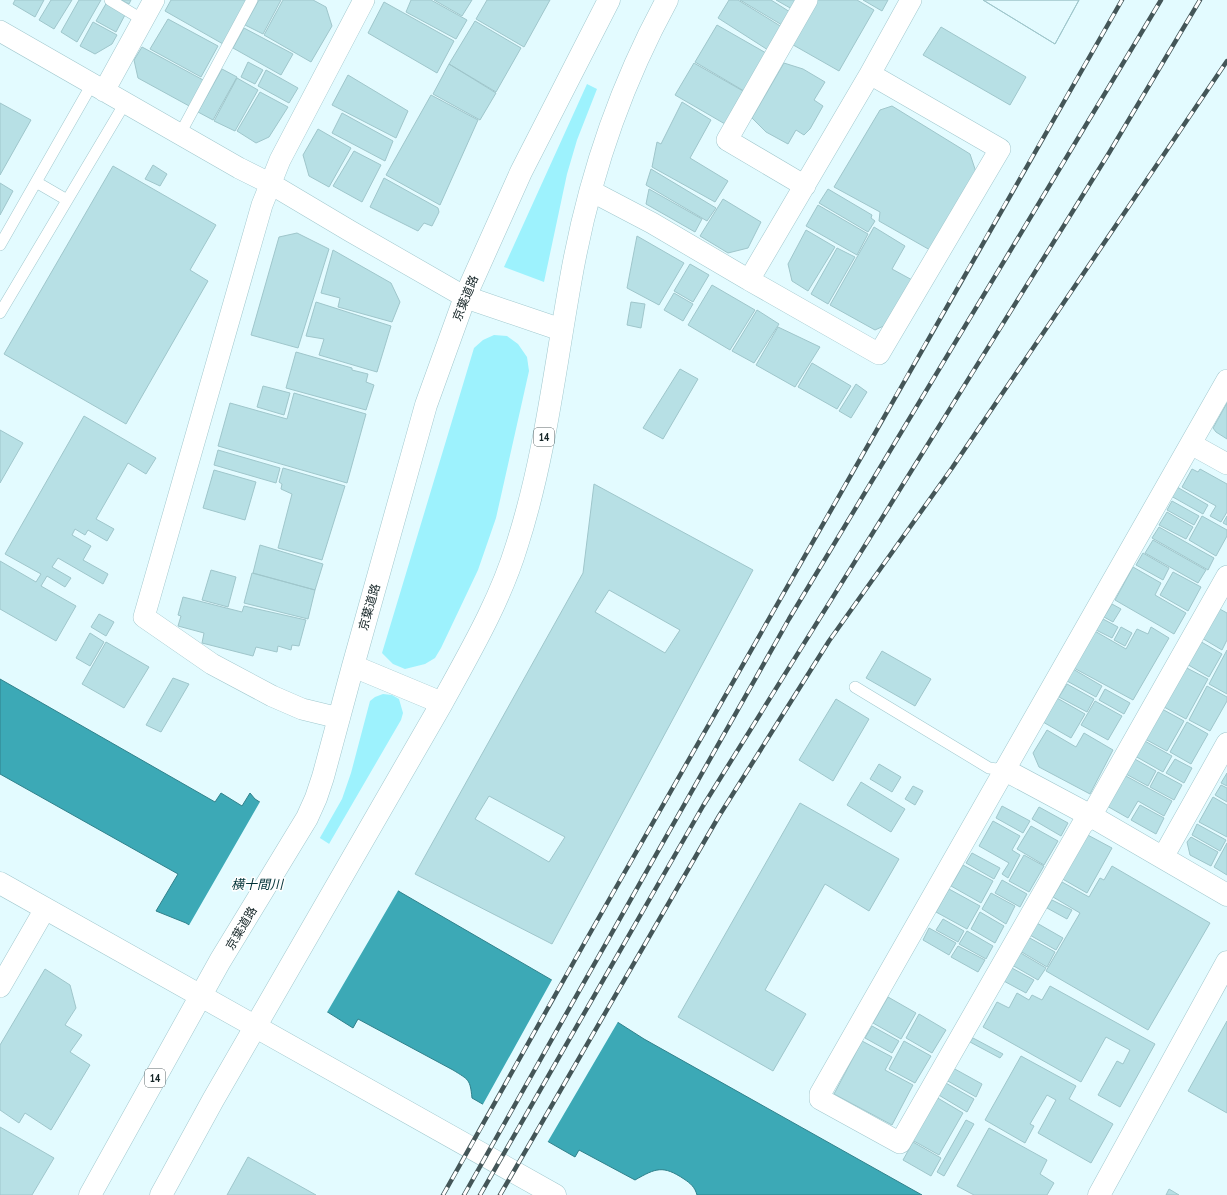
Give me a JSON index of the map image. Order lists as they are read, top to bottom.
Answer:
{
  "streets": {
    "main road": ["京葉道路", "14"]
  },
  "water": ["横十間川"]
}
